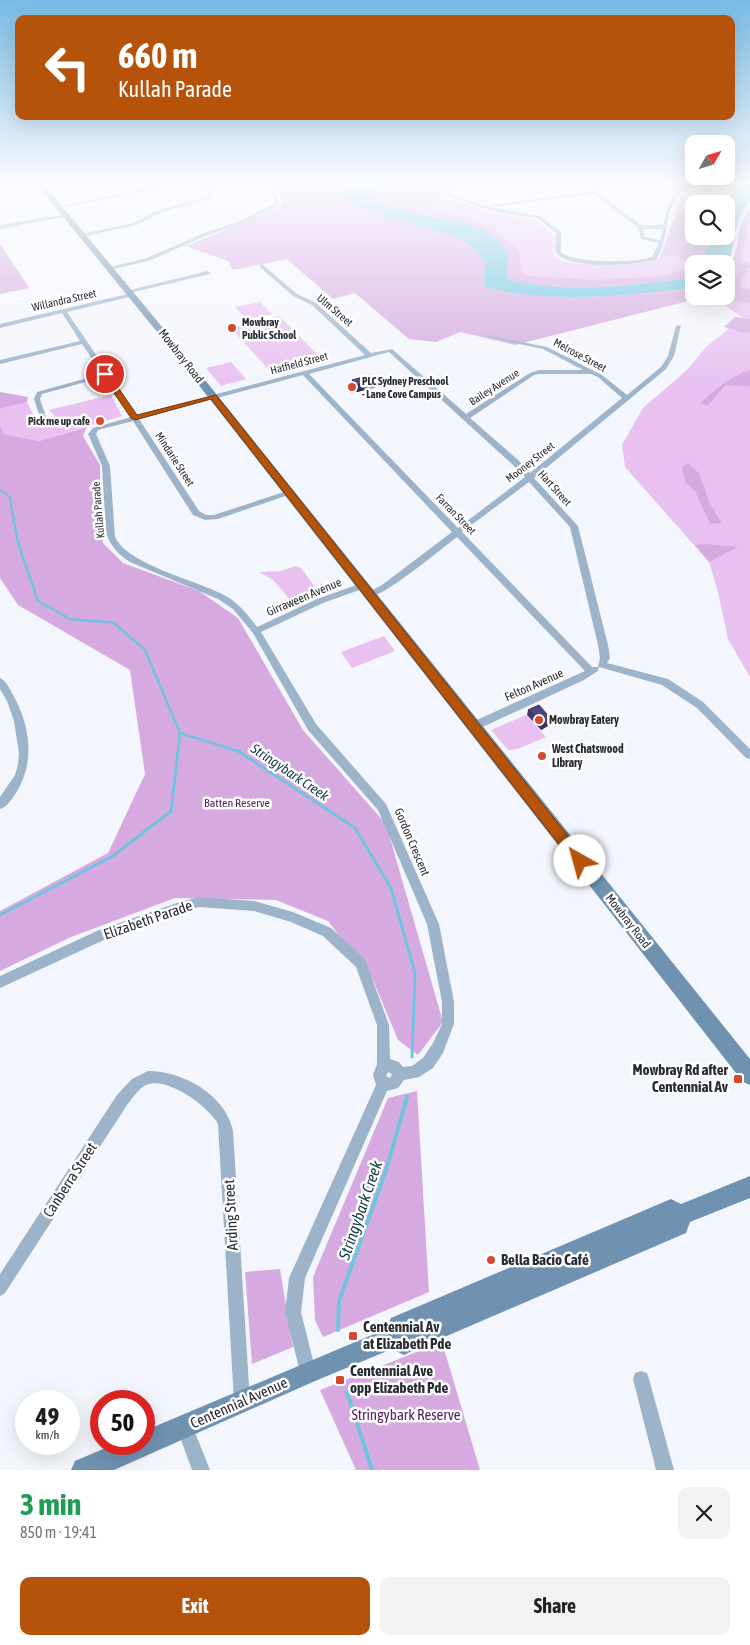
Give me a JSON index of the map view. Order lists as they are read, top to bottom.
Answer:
{
  "streets": {
    "main road": ["Mowbray Road", "Centennial Avenue"],
    "street": [
      "Willandra Street",
      "Ulm Street",
      "Melrose Street",
      "Hatfield Street",
      "Bailey Avenue",
      "Mindarie Street",
      "Mooney Street",
      "Hart Street",
      "Kullah Parade",
      "Farran Street",
      "Girraween Avenue",
      "Felton Avenue",
      "Gordon Crescent",
      "Elizabeth Parade",
      "Canberra Street",
      "Arding Street"
    ]
  },
  "crossings": [
    ["Willandra Street", "Mowbray Road"],
    ["Willandra Street", "Mindarie Street"],
    ["Ulm Street", "Hatfield Street"],
    ["Melrose Street", "Bailey Avenue"],
    ["Melrose Street", "Mooney Street"],
    ["Mowbray Road", "Hatfield Street"],
    ["Mowbray Road", "Mindarie Street"],
    ["Mowbray Road", "Mooney Street"],
    ["Mowbray Road", "Kullah Parade"],
    ["Mowbray Road", "Girraween Avenue"],
    ["Mowbray Road", "Felton Avenue"],
    ["Hatfield Street", "Hart Street"],
    ["Hatfield Street", "Kullah Parade"],
    ["Hatfield Street", "Farran Street"],
    ["Bailey Avenue", "Hart Street"],
    ["Mindarie Street", "Kullah Parade"],
    ["Mooney Street", "Hart Street"],
    ["Mooney Street", "Farran Street"],
    ["Mooney Street", "Girraween Avenue"],
    ["Hart Street", "Felton Avenue"],
    ["Kullah Parade", "Girraween Avenue"],
    ["Kullah Parade", "Gordon Crescent"],
    ["Farran Street", "Felton Avenue"],
    ["Girraween Avenue", "Gordon Crescent"],
    ["Gordon Crescent", "Elizabeth Parade"],
    ["Canberra Street", "Arding Street"],
    ["Arding Street", "Centennial Avenue"]
  ],
  "water": ["Stringybark Creek"],
  "parks": ["Batten Reserve", "Stringybark Reserve"],
  "places": {
    "other": [
      "Mowbray Public School",
      "PLC Sydney Preschool - Lane Cove Campus",
      "Pick me up cafe",
      "Mowbray Eatery",
      "West Chatswood Library",
      "Bella Bacio Café"
    ],
    "transit": ["Mowbray Rd after Centennial Av", "Centennial Av at Elizabeth Pde", "Centennial Ave opp Elizabeth Pde"]
  },
  "north": "top right",
  "page": {
    "turn": ["660 m", "Kullah Parade"],
    "speed": "49 km/h",
    "limit": "50",
    "heading": ["3 min", "850 m · 19:41"],
    "buttons": ["Exit", "Share"]
  }
}
